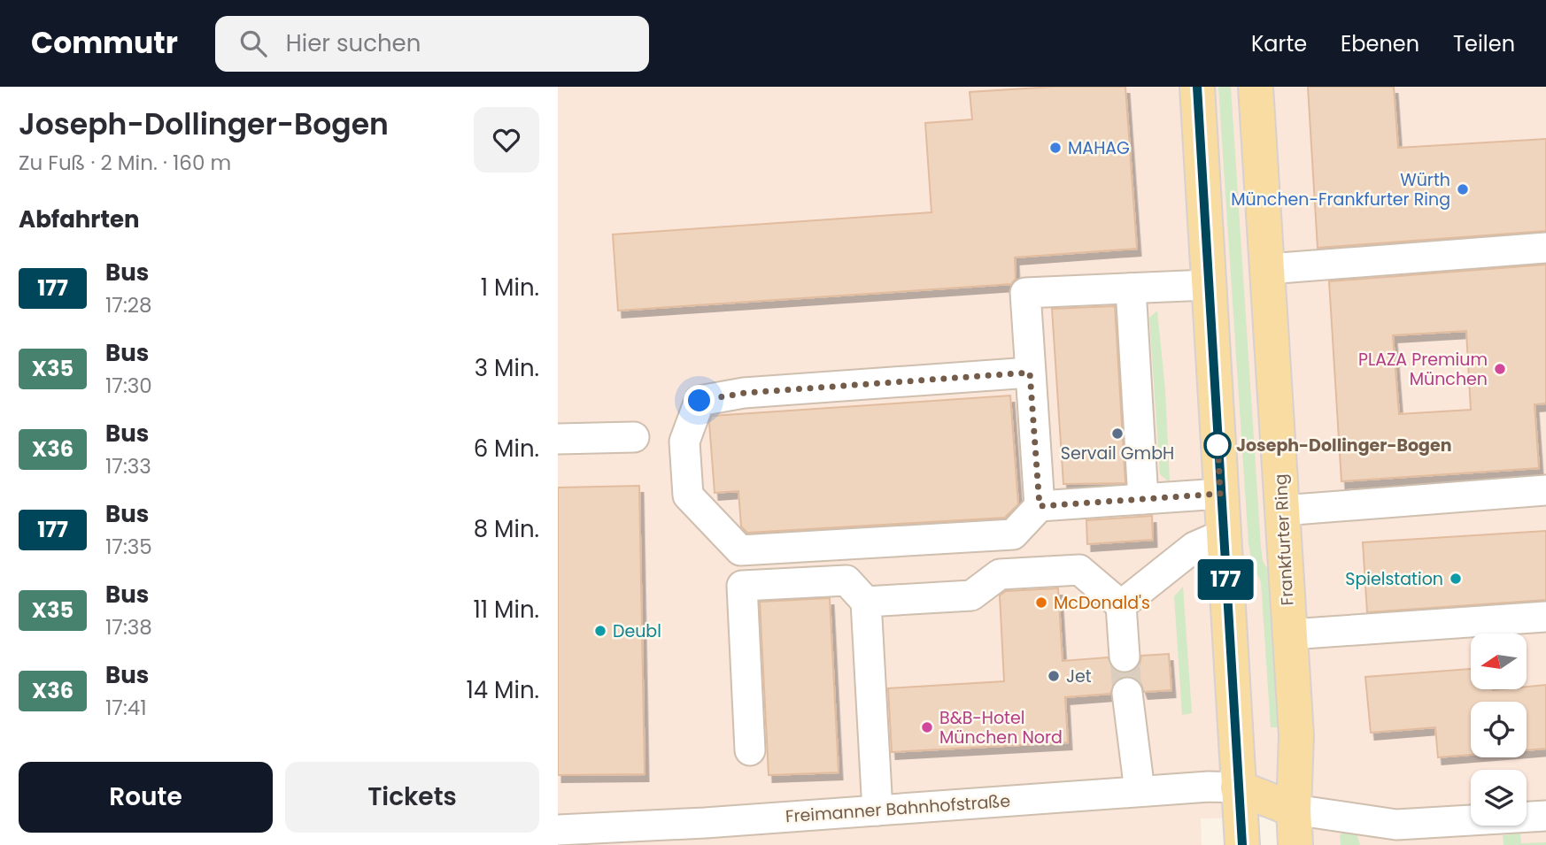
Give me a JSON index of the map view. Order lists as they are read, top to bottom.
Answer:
{
  "streets": {
    "main road": ["Frankfurter Ring"],
    "street": ["Freimanner Bahnhofstraße"]
  },
  "places": [
    "MAHAG",
    "Würth München-Frankfurter Ring",
    "PLAZA Premium München",
    "Servail GmbH",
    "Joseph-Dollinger-Bogen",
    "Spielstation",
    "McDonald's",
    "Deubl",
    "Jet",
    "B&B-Hotel München Nord"
  ],
  "lines": ["bus line 177"],
  "north": "left",
  "page": {
    "header": "Commutr",
    "search": "Hier suchen",
    "nav": ["Karte", "Ebenen", "Teilen"],
    "heading": [
      ["Joseph-Dollinger-Bogen", "Zu Fuß · 2 Min. · 160 m"],
      "Abfahrten"
    ],
    "on_map": "177",
    "list": [
      {
        "mark": "177",
        "name": "Bus",
        "note": "17:28",
        "value": "1 Min."
      },
      {
        "mark": "X35",
        "name": "Bus",
        "note": "17:30",
        "value": "3 Min."
      },
      {
        "mark": "X36",
        "name": "Bus",
        "note": "17:33",
        "value": "6 Min."
      },
      {
        "mark": "177",
        "name": "Bus",
        "note": "17:35",
        "value": "8 Min."
      },
      {
        "mark": "X35",
        "name": "Bus",
        "note": "17:38",
        "value": "11 Min."
      },
      {
        "mark": "X36",
        "name": "Bus",
        "note": "17:41",
        "value": "14 Min."
      }
    ],
    "buttons": ["Route", "Tickets"]
  }
}
